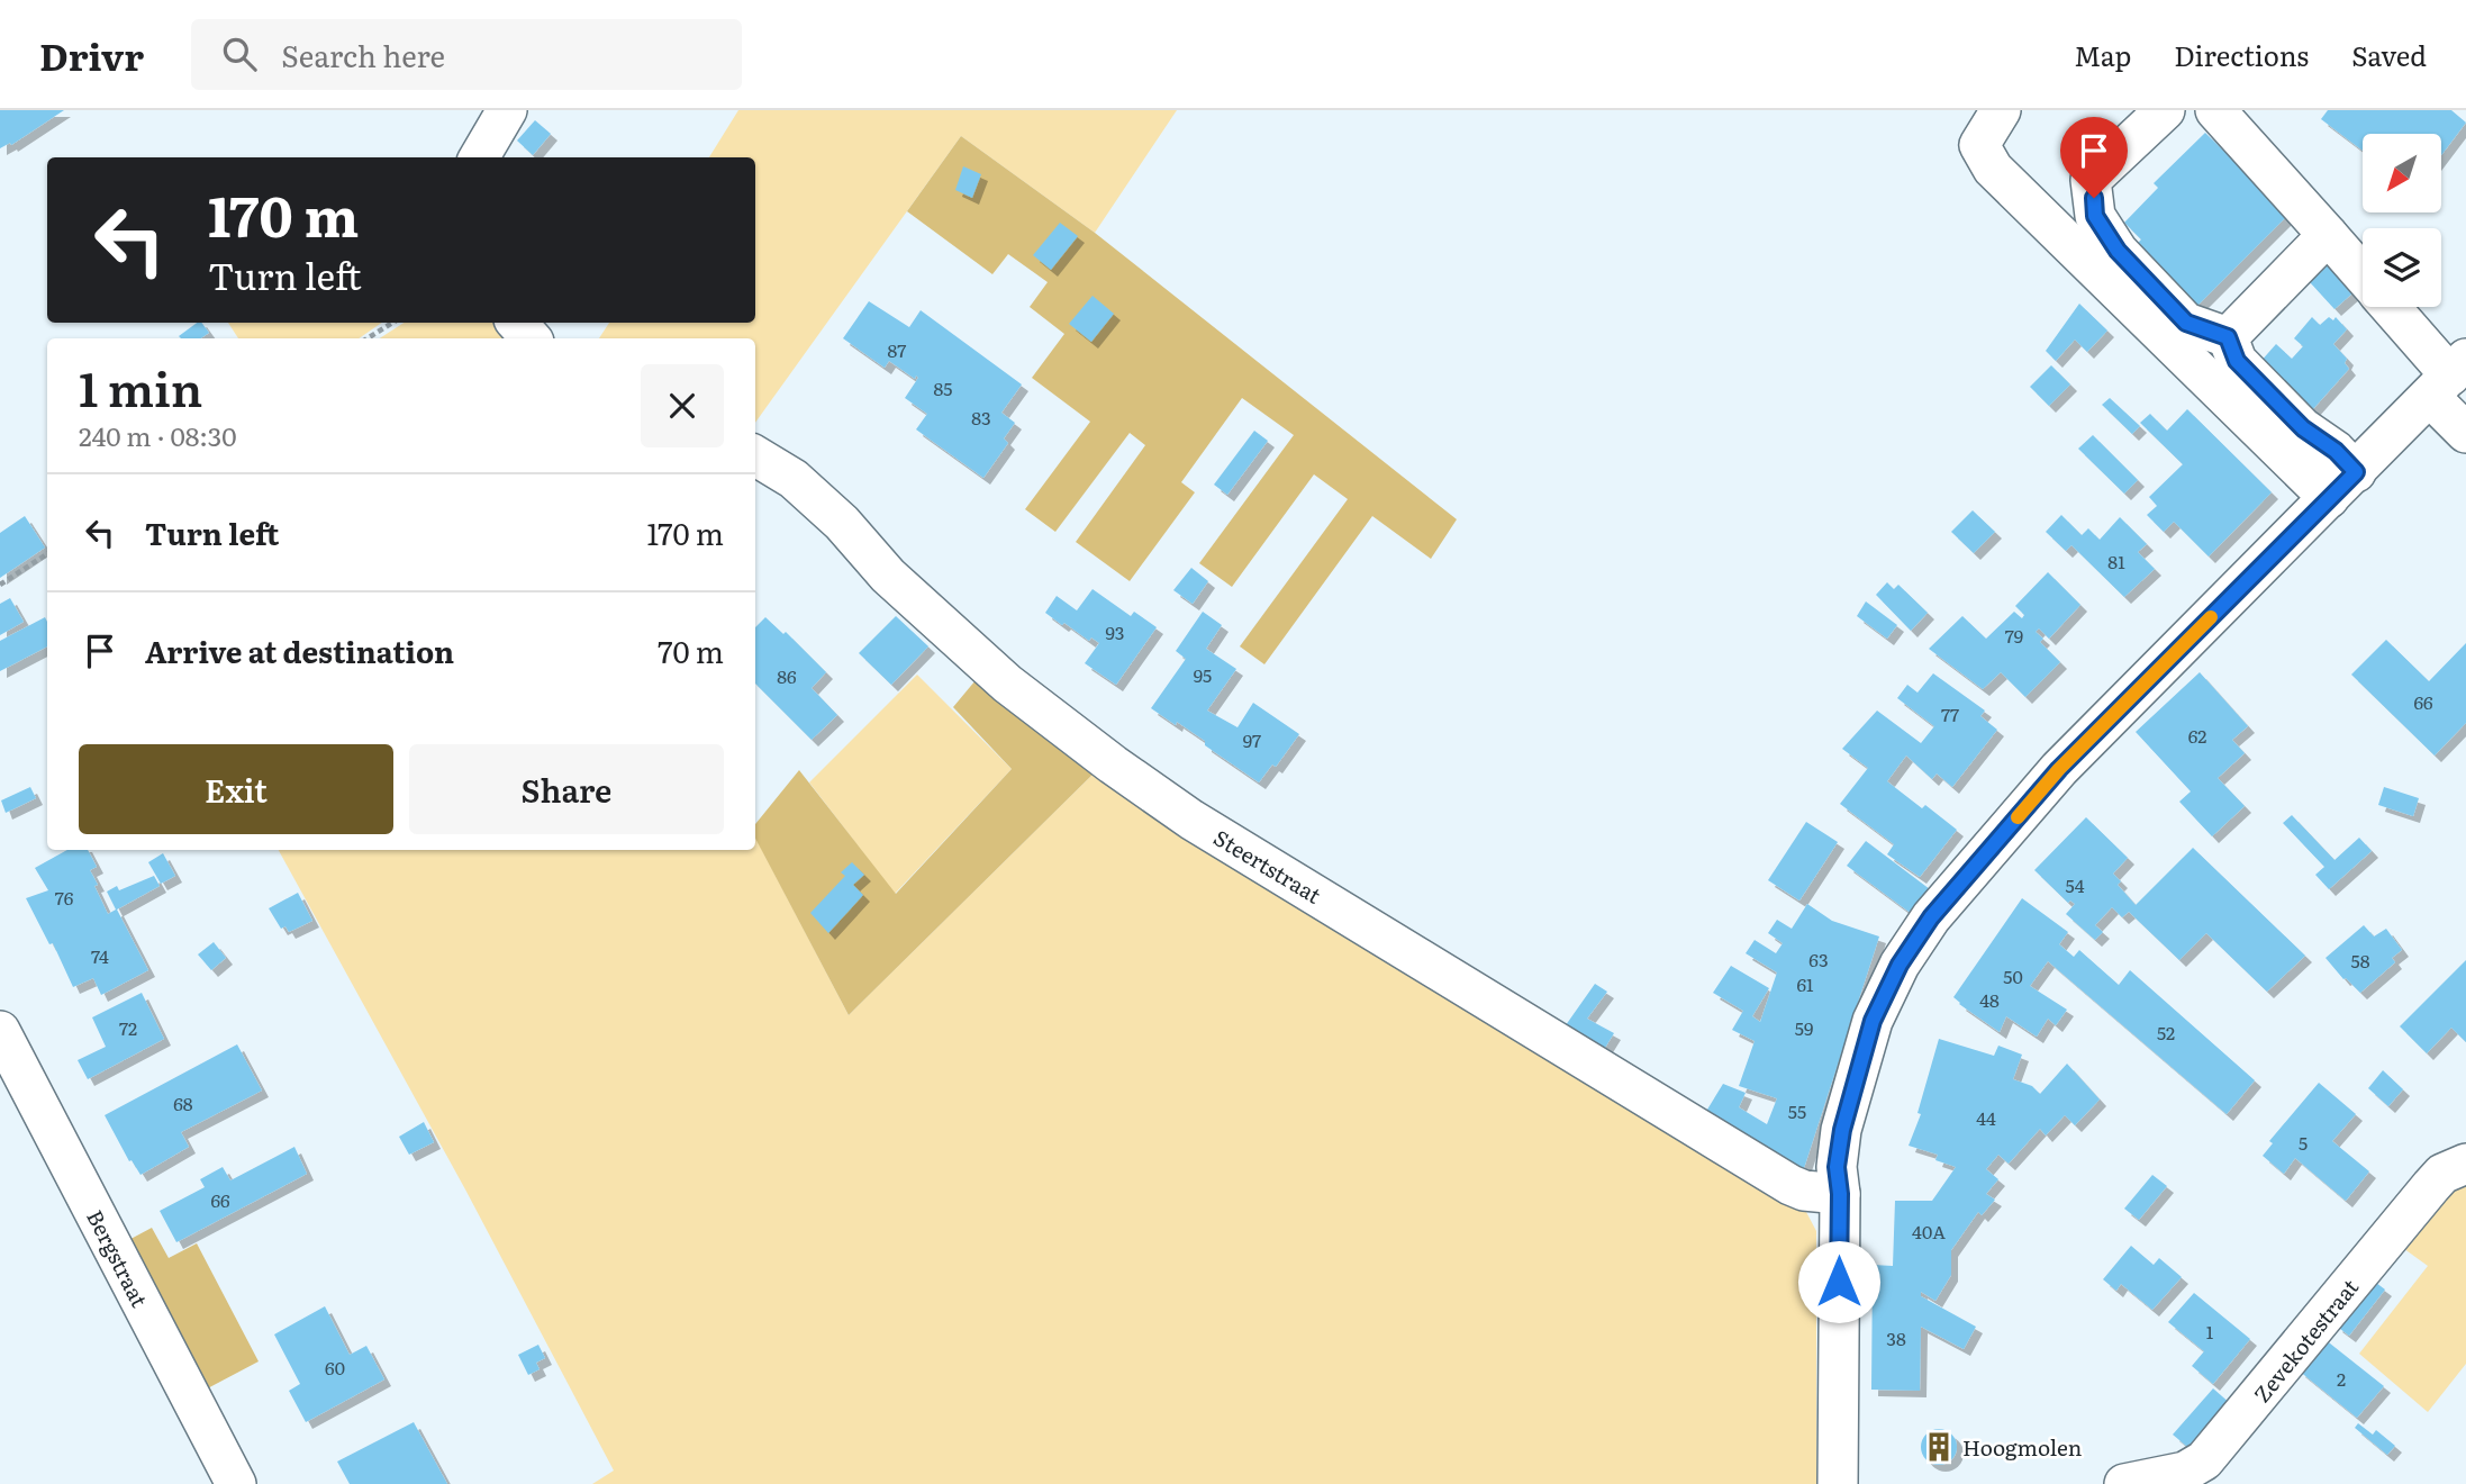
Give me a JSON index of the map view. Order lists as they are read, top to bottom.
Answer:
{
  "streets": {
    "street": ["Steertstraat", "Bergstraat", "Zevekotestraat"]
  },
  "places": {
    "building": ["Hoogmolen"]
  },
  "house_numbers": [
    "87",
    "85",
    "83",
    "81",
    "93",
    "79",
    "95",
    "86",
    "66",
    "77",
    "62",
    "97",
    "54",
    "76",
    "74",
    "63",
    "58",
    "50",
    "61",
    "48",
    "72",
    "59",
    "52",
    "68",
    "55",
    "44",
    "5",
    "66",
    "40A",
    "1",
    "38",
    "60",
    "2"
  ],
  "north": "bottom left",
  "page": {
    "header": "Drivr",
    "search": "Search here",
    "nav": ["Map", "Directions", "Saved"],
    "turn": ["170 m", "Turn left"],
    "heading": ["1 min", "240 m · 08:30"],
    "list": [
      {
        "name": "Turn left",
        "value": "170 m"
      },
      {
        "name": "Arrive at destination",
        "value": "70 m"
      }
    ],
    "buttons": ["Exit", "Share"]
  }
}
